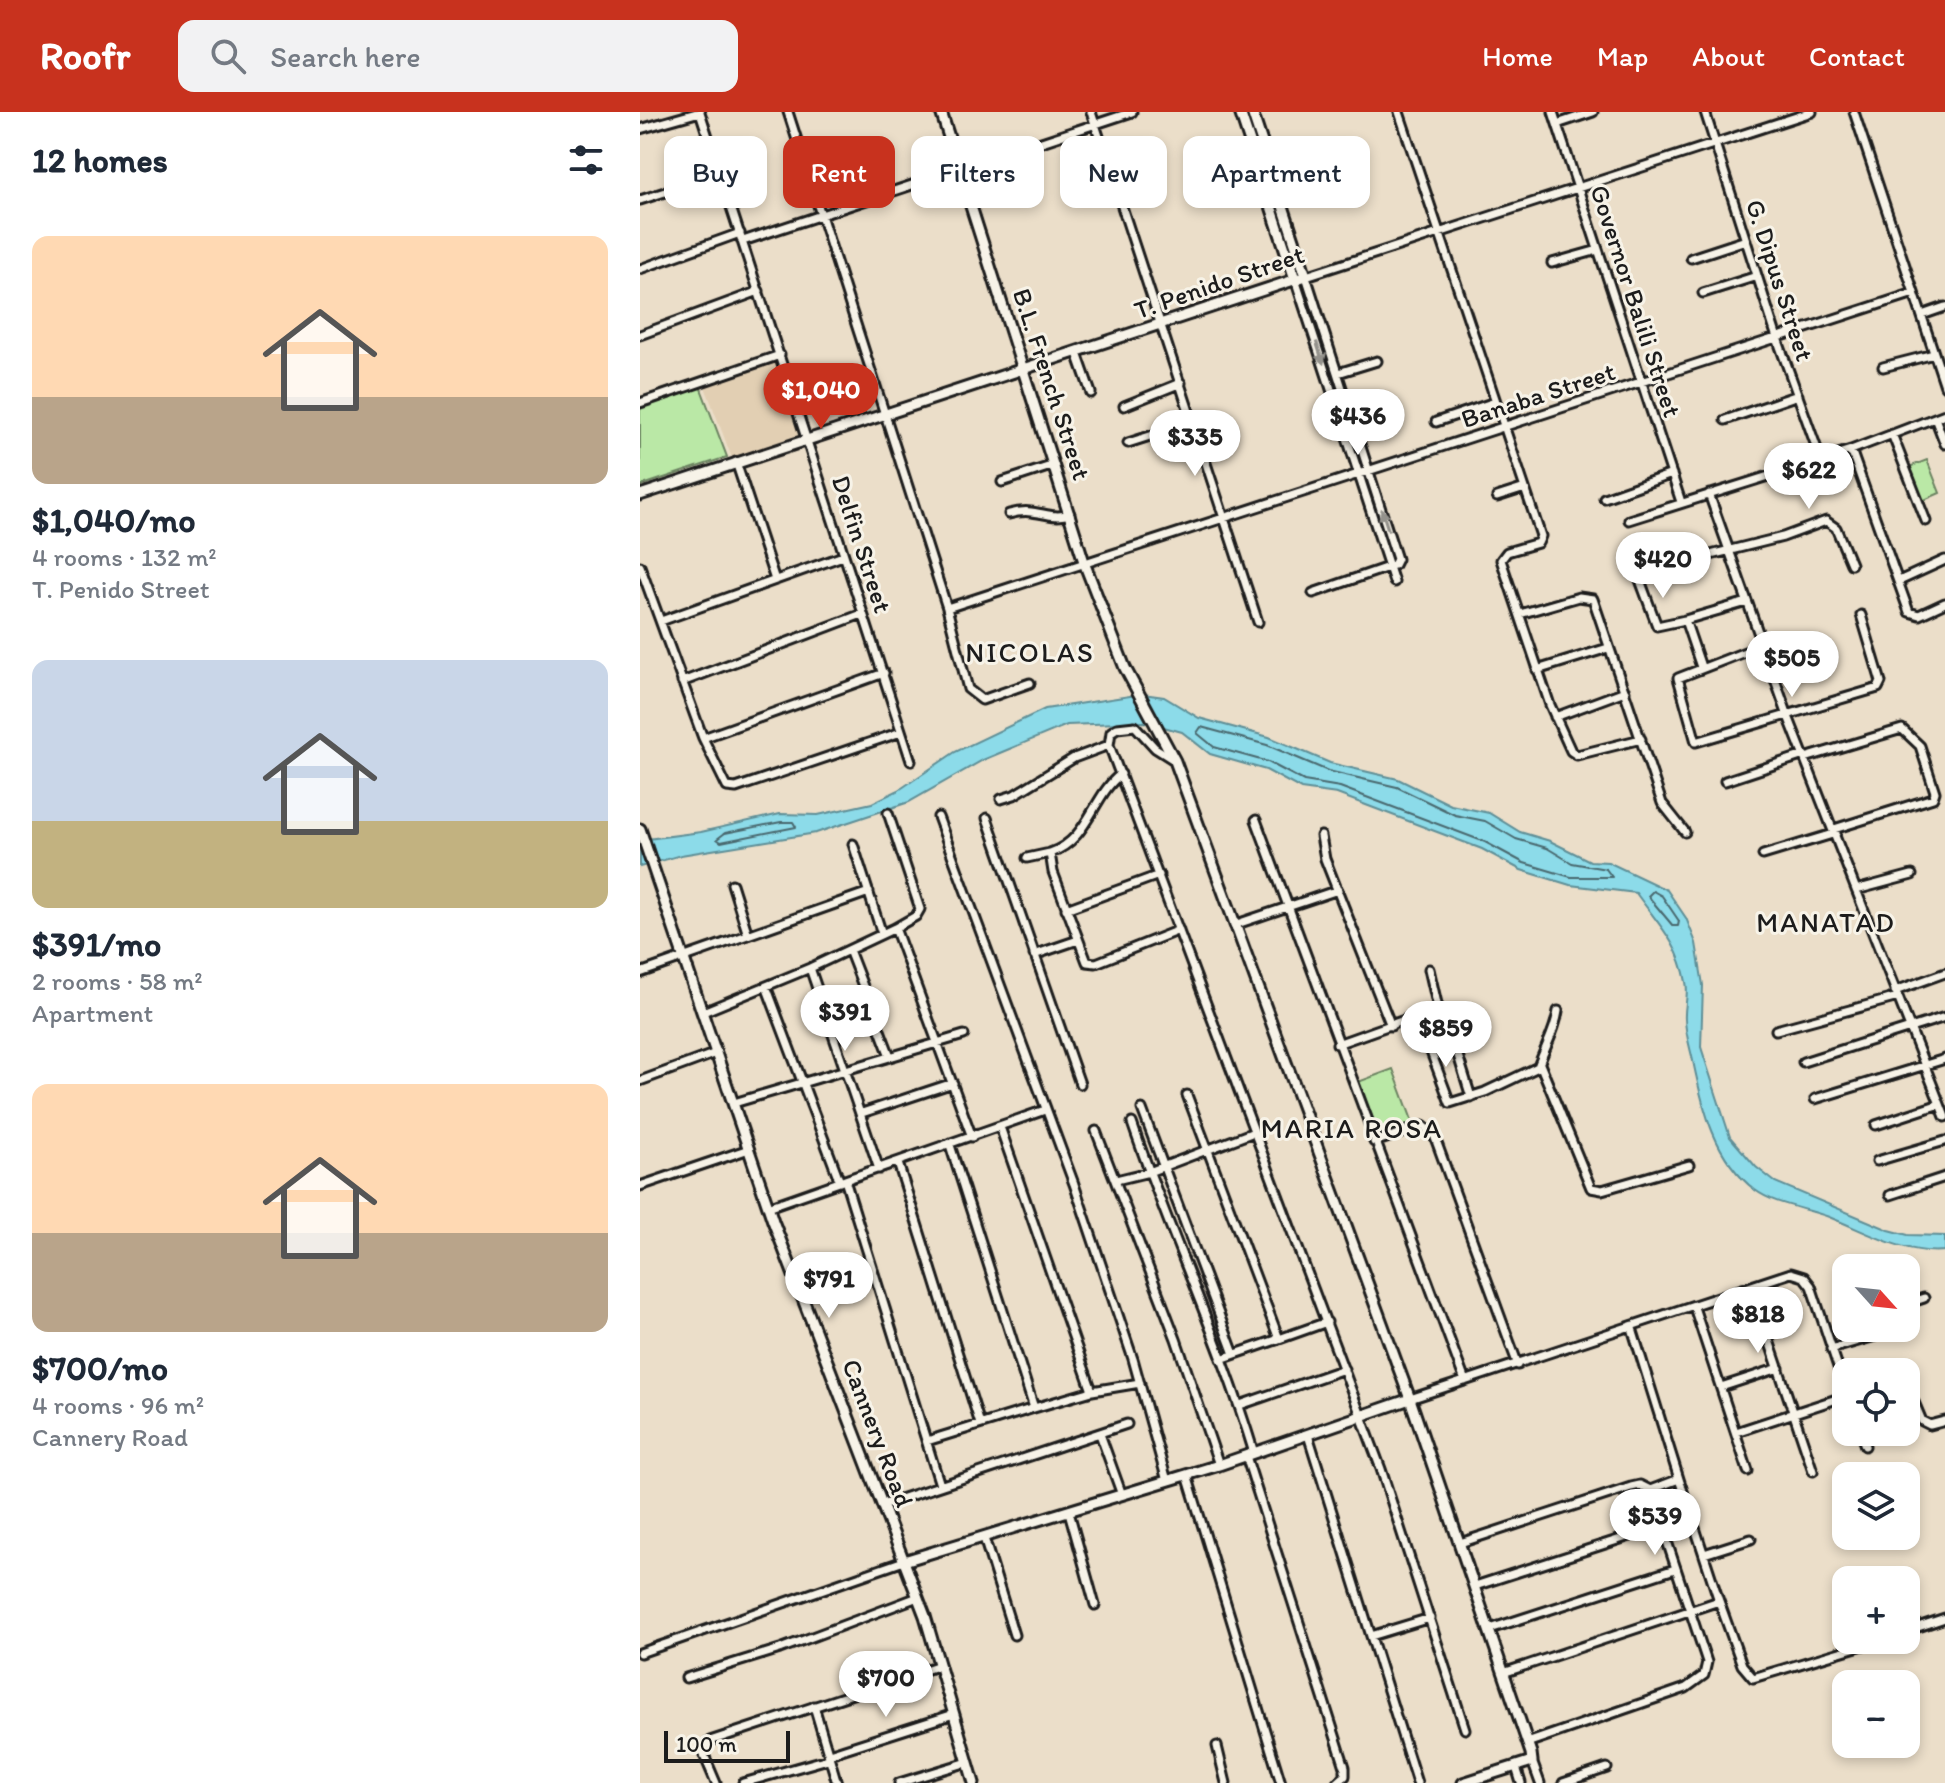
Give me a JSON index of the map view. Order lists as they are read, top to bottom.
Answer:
{
  "streets": {
    "street": [
      "G. Dipus Street",
      "T. Penido Street",
      "Governor Balili Street",
      "B.L. French Street",
      "Banaba Street",
      "Delfin Street",
      "Cannery Road"
    ]
  },
  "crossings": [
    ["G. Dipus Street", "T. Penido Street"],
    ["G. Dipus Street", "Banaba Street"],
    ["T. Penido Street", "Governor Balili Street"],
    ["T. Penido Street", "B.L. French Street"],
    ["T. Penido Street", "Delfin Street"],
    ["Governor Balili Street", "Banaba Street"],
    ["B.L. French Street", "Banaba Street"]
  ],
  "districts": ["NICOLAS", "MANATAD", "MARIA ROSA"],
  "scale_bar": "100 m",
  "north": "bottom right",
  "page": {
    "header": "Roofr",
    "search": "Search here",
    "nav": [
      "Home",
      "Map",
      "About",
      "Contact"
    ],
    "heading": "12 homes",
    "chip": [
      "Buy",
      "Rent",
      "Filters",
      "New",
      "Apartment"
    ],
    "list": [
      {
        "name": "$1,040/mo",
        "note": "4 rooms · 132 m² · T. Penido Street"
      },
      {
        "name": "$391/mo",
        "note": "2 rooms · 58 m² · Apartment"
      },
      {
        "name": "$700/mo",
        "note": "4 rooms · 96 m² · Cannery Road"
      }
    ],
    "price": [
      "$1,040",
      "$436",
      "$335",
      "$622",
      "$420",
      "$505",
      "$391",
      "$859",
      "$791",
      "$818",
      "$539",
      "$700"
    ],
    "map_buttons": ["+", "−"],
    "scale": "100 m"
  }
}
